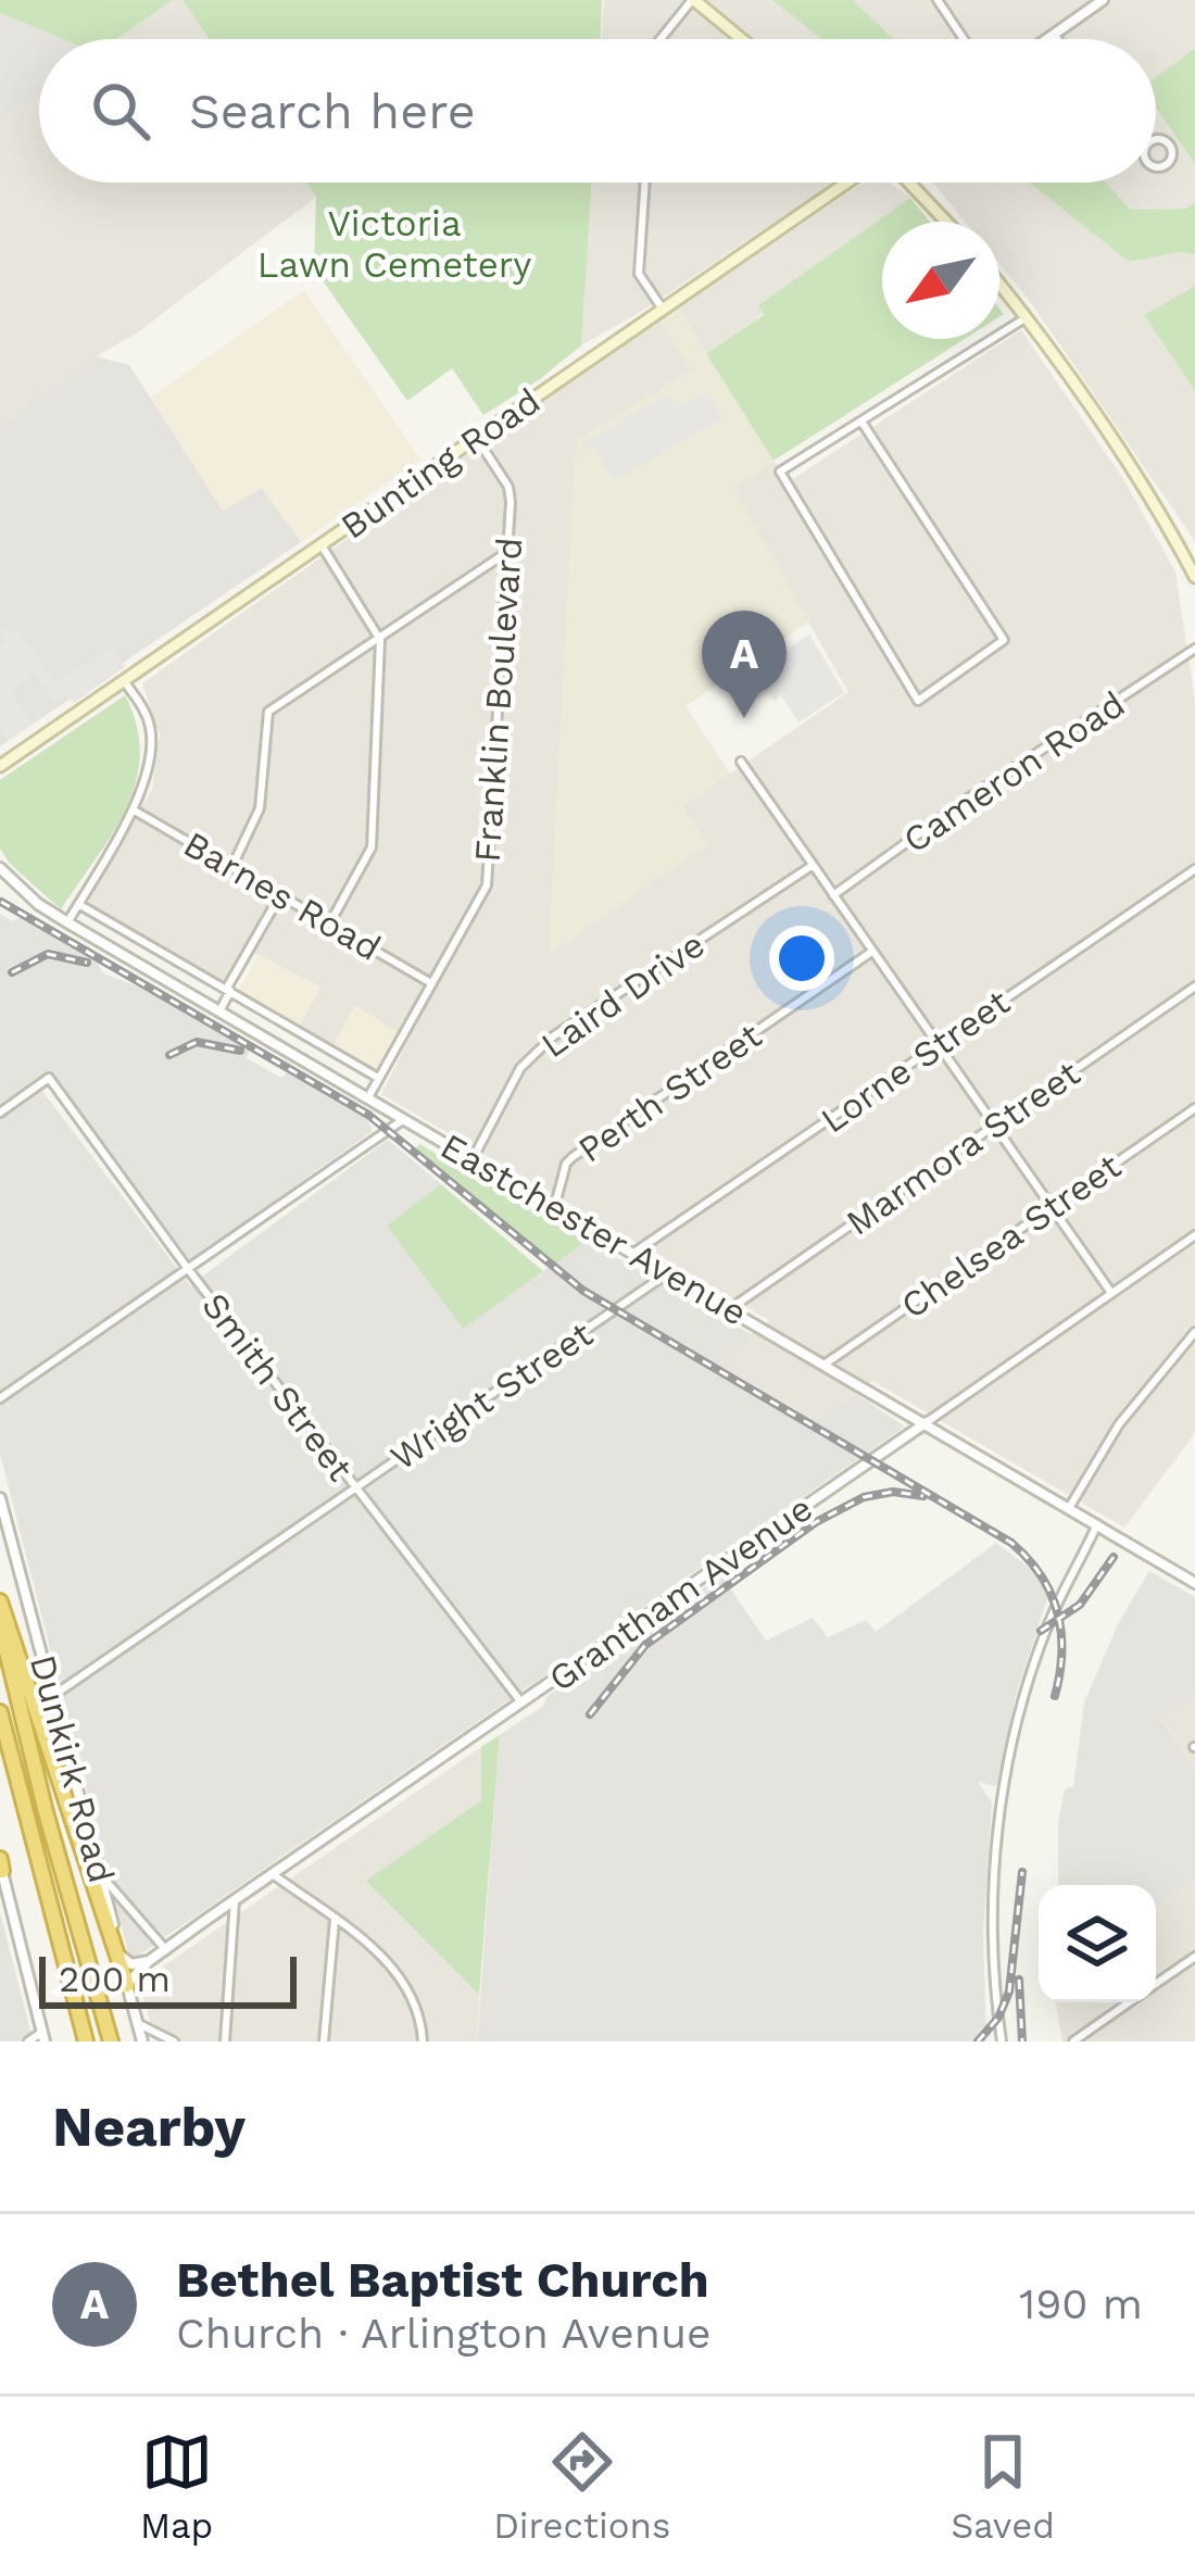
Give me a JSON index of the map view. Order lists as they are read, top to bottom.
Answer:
{
  "streets": {
    "main road": ["Bunting Road"],
    "street": [
      "Franklin Boulevard",
      "Cameron Road",
      "Barnes Road",
      "Laird Drive",
      "Lorne Street",
      "Perth Street",
      "Marmora Street",
      "Eastchester Avenue",
      "Chelsea Street",
      "Smith Street",
      "Wright Street",
      "Grantham Avenue",
      "Dunkirk Road"
    ]
  },
  "crossings": [
    ["Bunting Road", "Franklin Boulevard"],
    ["Franklin Boulevard", "Barnes Road"],
    ["Franklin Boulevard", "Eastchester Avenue"],
    ["Laird Drive", "Eastchester Avenue"],
    ["Lorne Street", "Eastchester Avenue"],
    ["Perth Street", "Eastchester Avenue"],
    ["Marmora Street", "Eastchester Avenue"],
    ["Eastchester Avenue", "Chelsea Street"],
    ["Eastchester Avenue", "Wright Street"],
    ["Eastchester Avenue", "Grantham Avenue"],
    ["Smith Street", "Wright Street"],
    ["Smith Street", "Grantham Avenue"],
    ["Wright Street", "Dunkirk Road"]
  ],
  "parks": ["Victoria Lawn Cemetery"],
  "scale_bar": "200 m",
  "north": "bottom left",
  "page": {
    "search": "Search here",
    "pins": "A",
    "scale": "200 m",
    "heading": "Nearby",
    "list": [
      {
        "mark": "A",
        "name": "Bethel Baptist Church",
        "note": "Church · Arlington Avenue",
        "value": "190 m"
      }
    ],
    "nav": ["Map", "Directions", "Saved"]
  }
}
